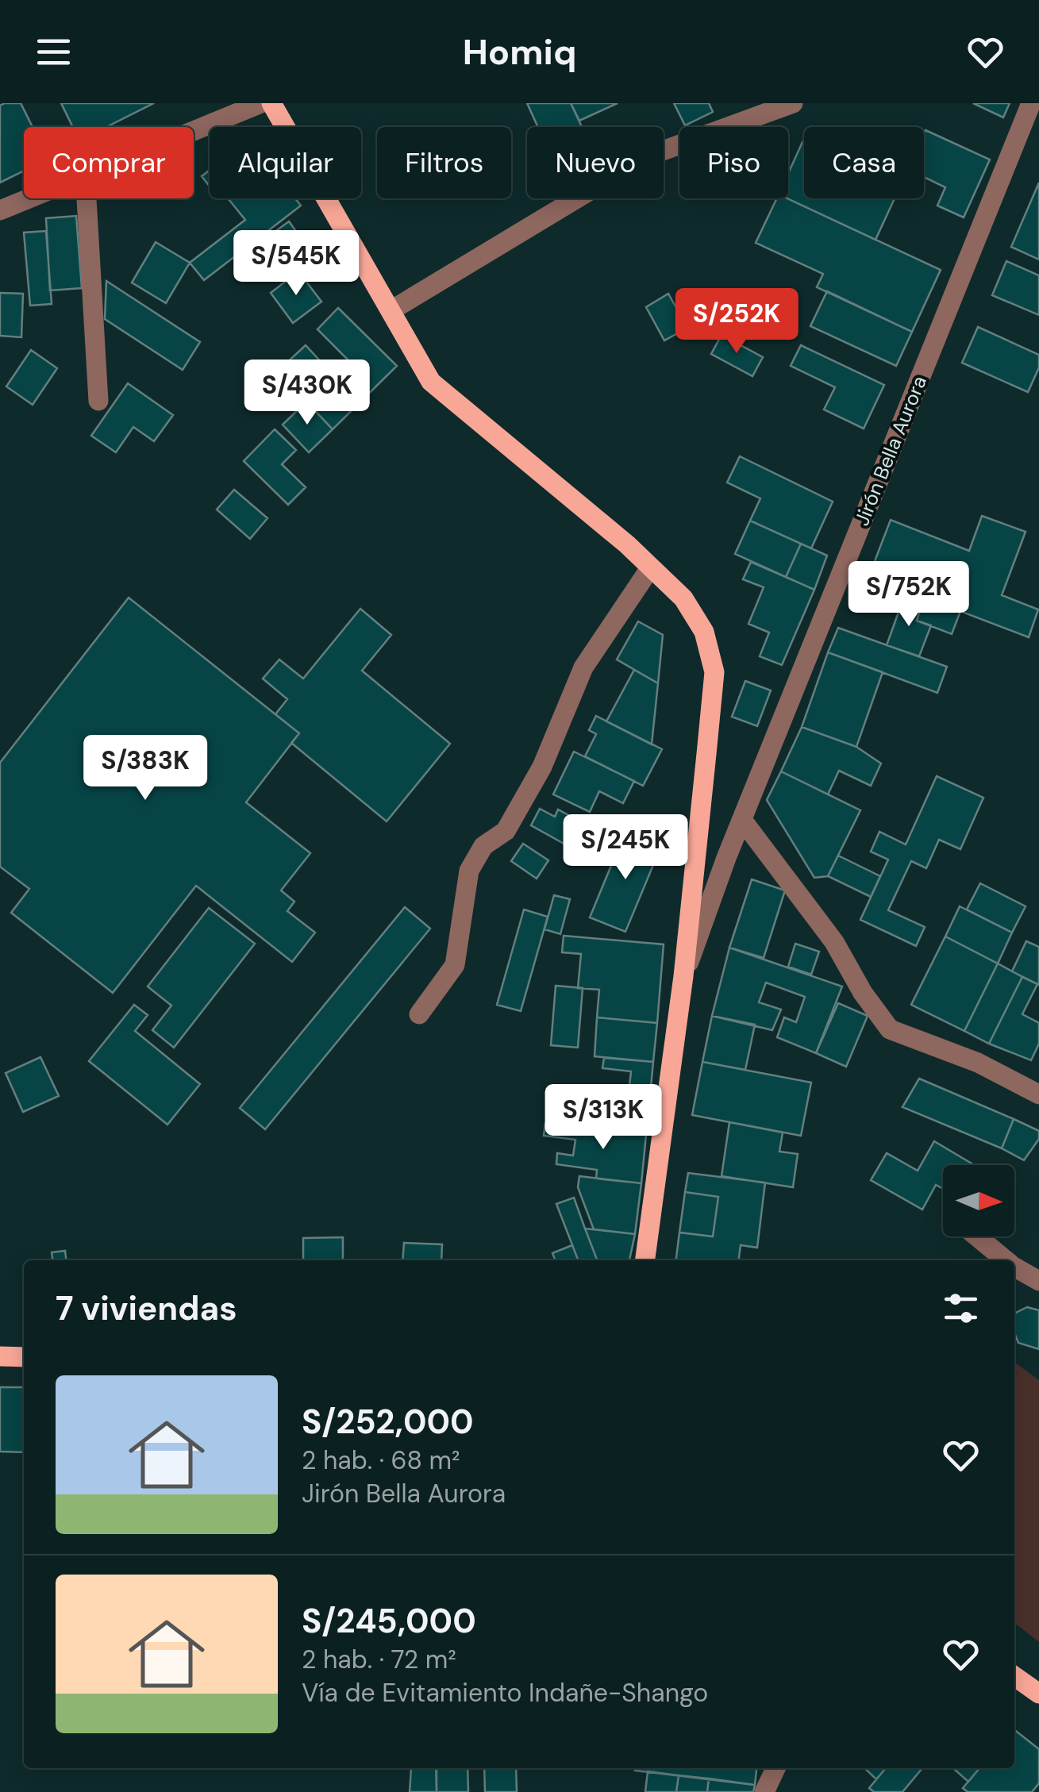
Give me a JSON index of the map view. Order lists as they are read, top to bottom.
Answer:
{
  "streets": {
    "street": ["Jirón Bella Aurora"]
  },
  "north": "right",
  "page": {
    "header": "Homiq",
    "chip": [
      "Comprar",
      "Alquilar",
      "Filtros",
      "Nuevo",
      "Piso",
      "Casa"
    ],
    "price": [
      "S/545K",
      "S/252K",
      "S/430K",
      "S/752K",
      "S/383K",
      "S/245K",
      "S/313K"
    ],
    "heading": "7 viviendas",
    "list": [
      {
        "name": "S/252,000",
        "note": "2 hab. · 68 m² · Jirón Bella Aurora"
      },
      {
        "name": "S/245,000",
        "note": "2 hab. · 72 m² · Vía de Evitamiento Indañe-Shango"
      }
    ]
  }
}
